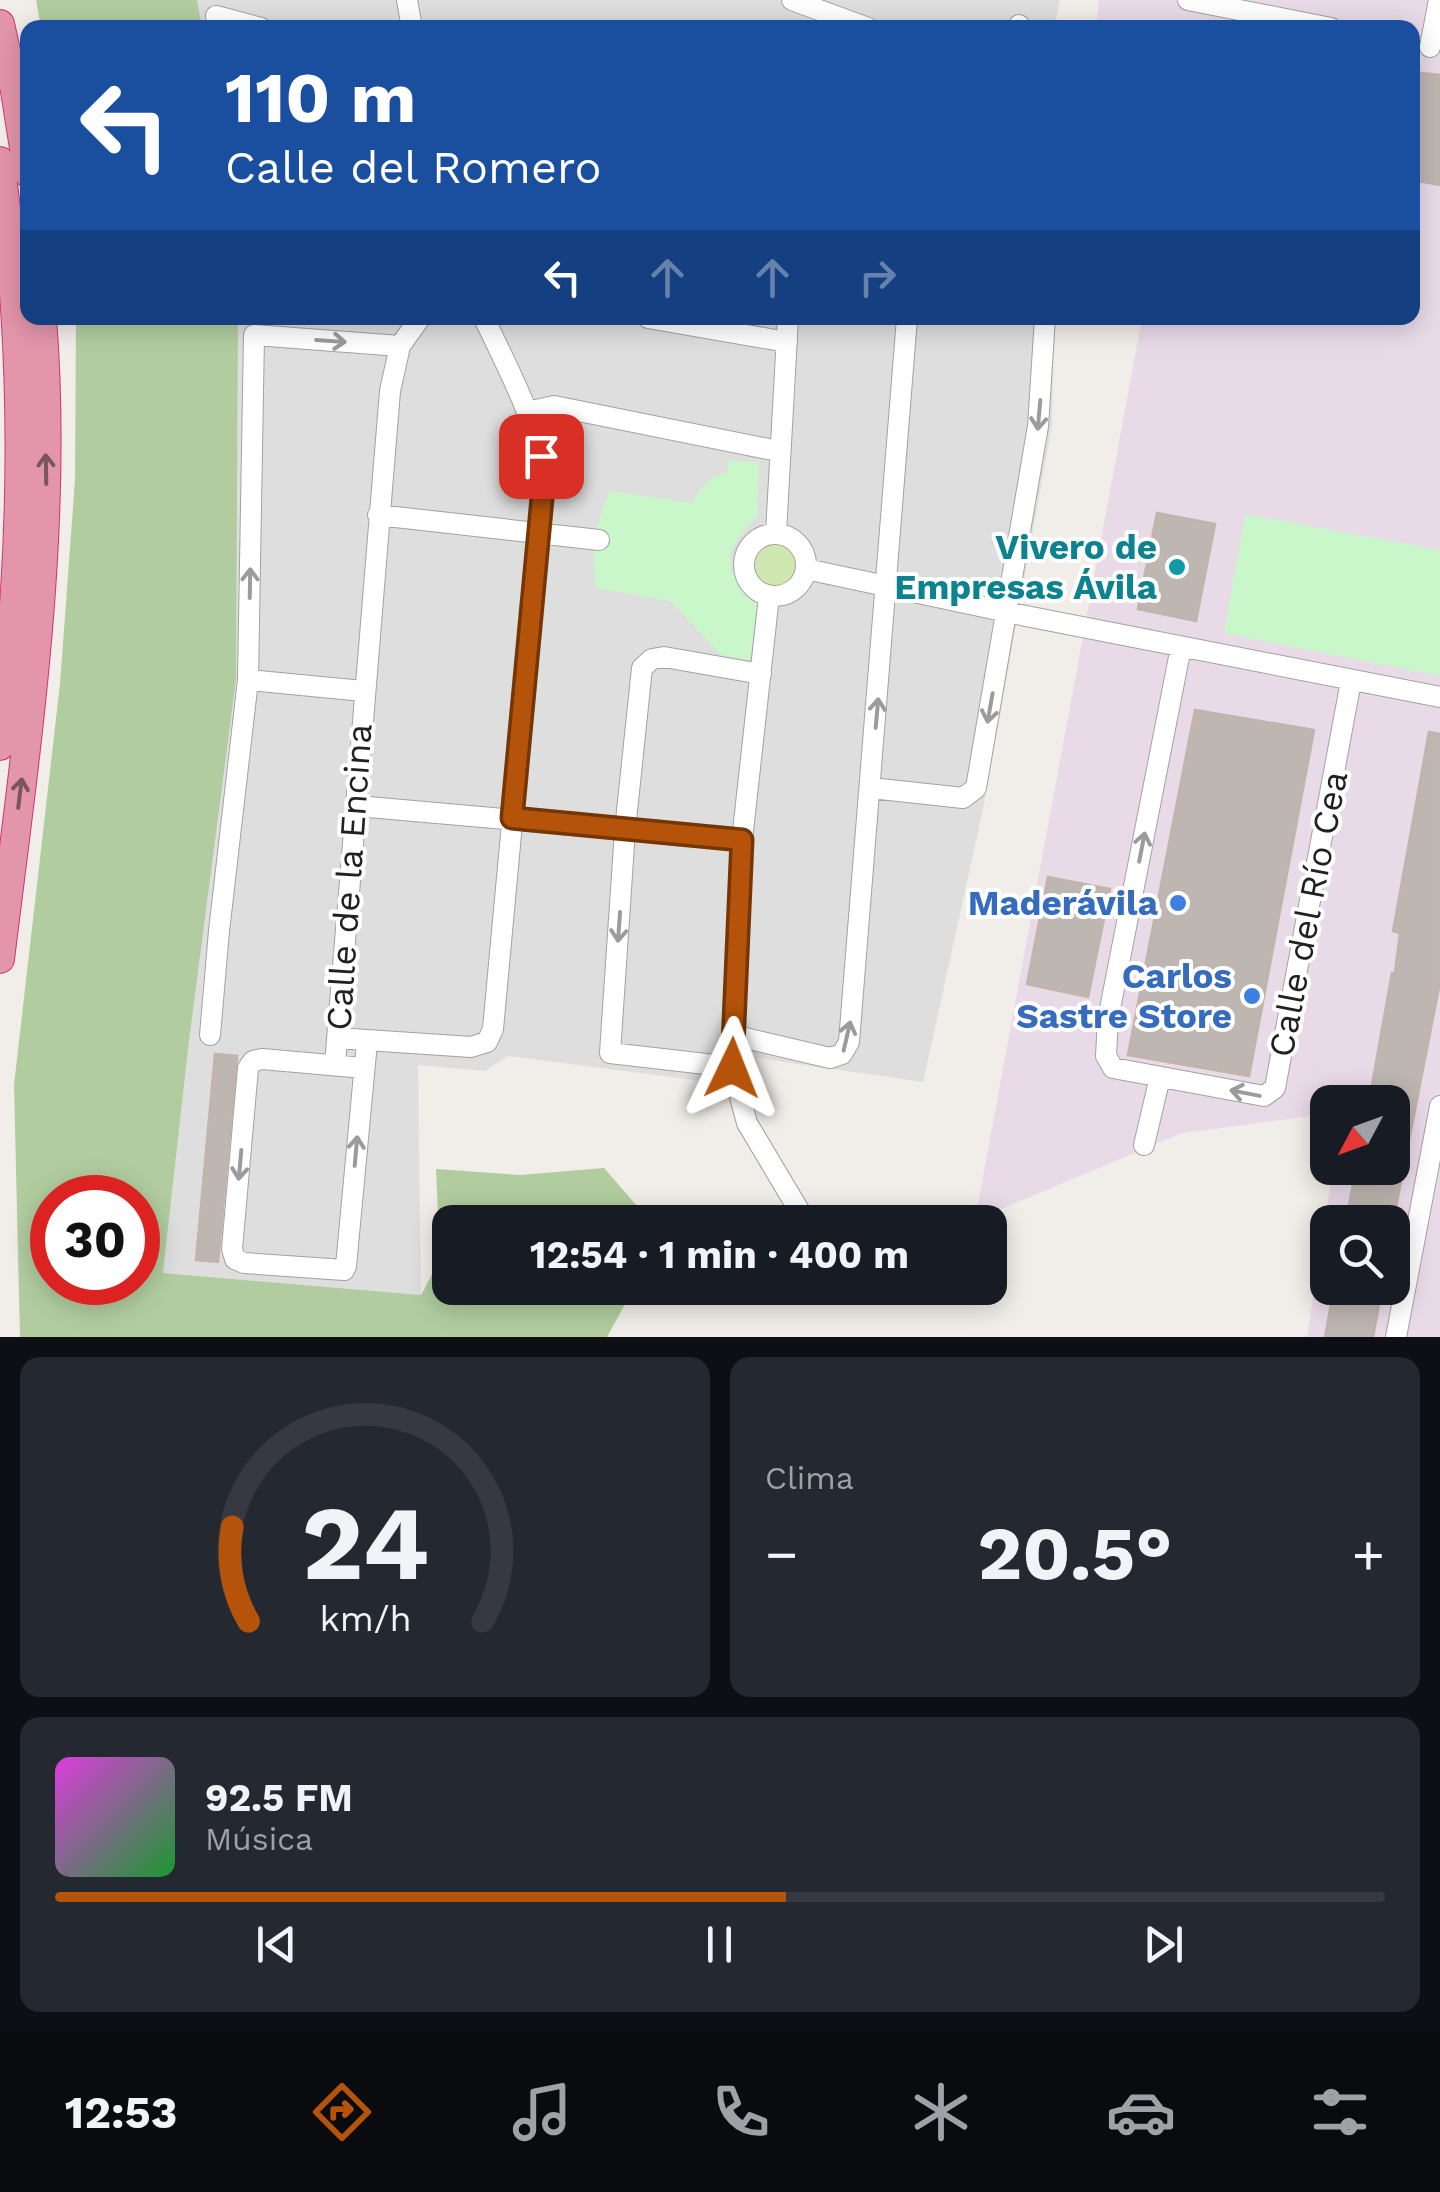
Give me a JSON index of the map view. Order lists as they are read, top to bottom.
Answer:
{
  "streets": {
    "street": ["Calle de la Encina", "Calle del Río Cea"]
  },
  "places": ["Vivero de Empresas Ávila", "Maderávila", "Carlos Sastre Store"],
  "north": "bottom left",
  "page": {
    "turn": ["110 m", "Calle del Romero"],
    "limit": "30",
    "trip": "12:54 · 1 min · 400 m",
    "tile": "Clima",
    "heat": ["−", "20.5°", "+"],
    "song": ["92.5 FM", "Música"],
    "tabs": "12:53",
    "gauge": ["24", "km/h"]
  }
}
